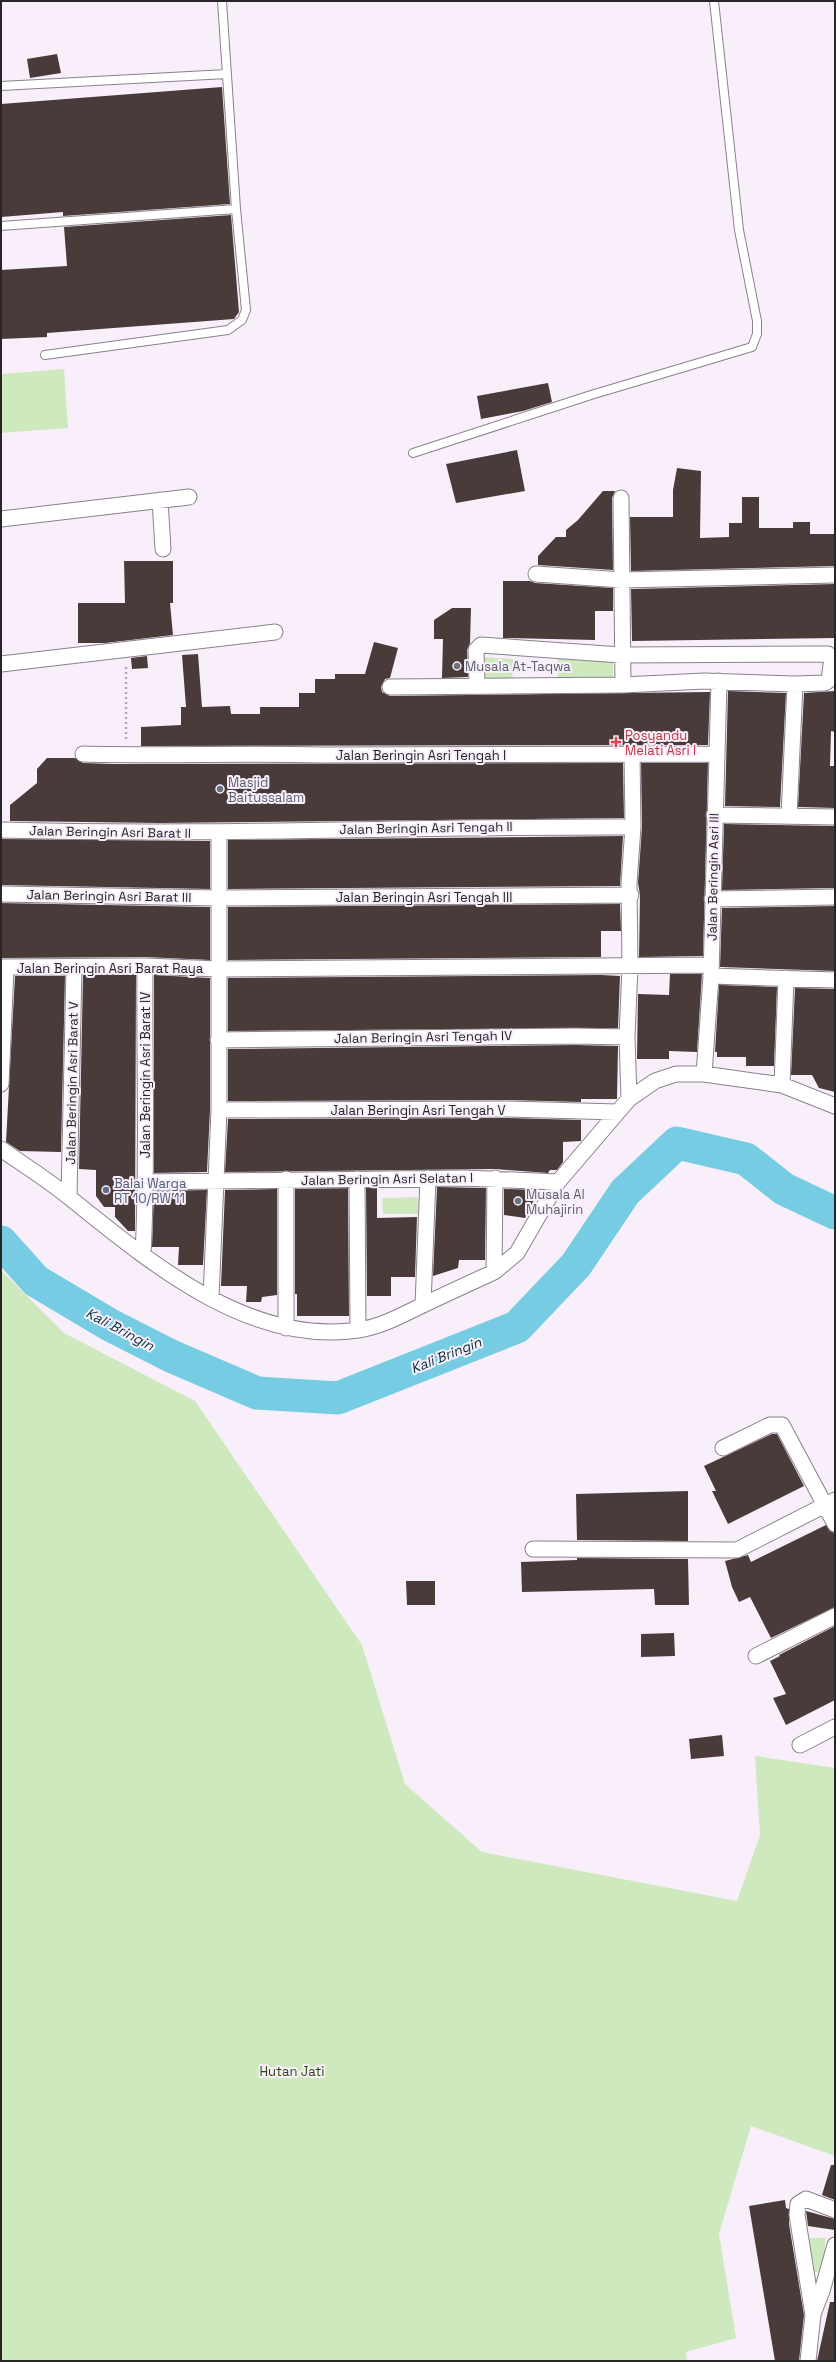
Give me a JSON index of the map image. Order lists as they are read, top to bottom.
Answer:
{
  "streets": {
    "street": [
      "Jalan Beringin Asri Tengah I",
      "Jalan Beringin Asri Tengah II",
      "Jalan Beringin Asri Barat II",
      "Jalan Beringin Asri III",
      "Jalan Beringin Asri Barat III",
      "Jalan Beringin Asri Tengah III",
      "Jalan Beringin Asri Barat Raya",
      "Jalan Beringin Asri Tengah IV",
      "Jalan Beringin Asri Barat IV",
      "Jalan Beringin Asri Barat V",
      "Jalan Beringin Asri Tengah V",
      "Jalan Beringin Asri Selatan I"
    ]
  },
  "crossings": [
    ["Jalan Beringin Asri Tengah I", "Jalan Beringin Asri III"],
    ["Jalan Beringin Asri Tengah II", "Jalan Beringin Asri Barat II"],
    ["Jalan Beringin Asri III", "Jalan Beringin Asri Barat Raya"],
    ["Jalan Beringin Asri Barat III", "Jalan Beringin Asri Tengah III"],
    ["Jalan Beringin Asri Barat Raya", "Jalan Beringin Asri Barat IV"],
    ["Jalan Beringin Asri Barat Raya", "Jalan Beringin Asri Barat V"],
    ["Jalan Beringin Asri Barat IV", "Jalan Beringin Asri Selatan I"]
  ],
  "water": ["Kali Bringin"],
  "parks": ["Hutan Jati"],
  "places": {
    "other": [
      "Musala At-Taqwa",
      "Masjid Baitussalam",
      "Balai Warga RT 10/RW 11",
      "Musala Al Muhajirin"
    ],
    "health": ["Posyandu Melati Asri I"]
  }
}
